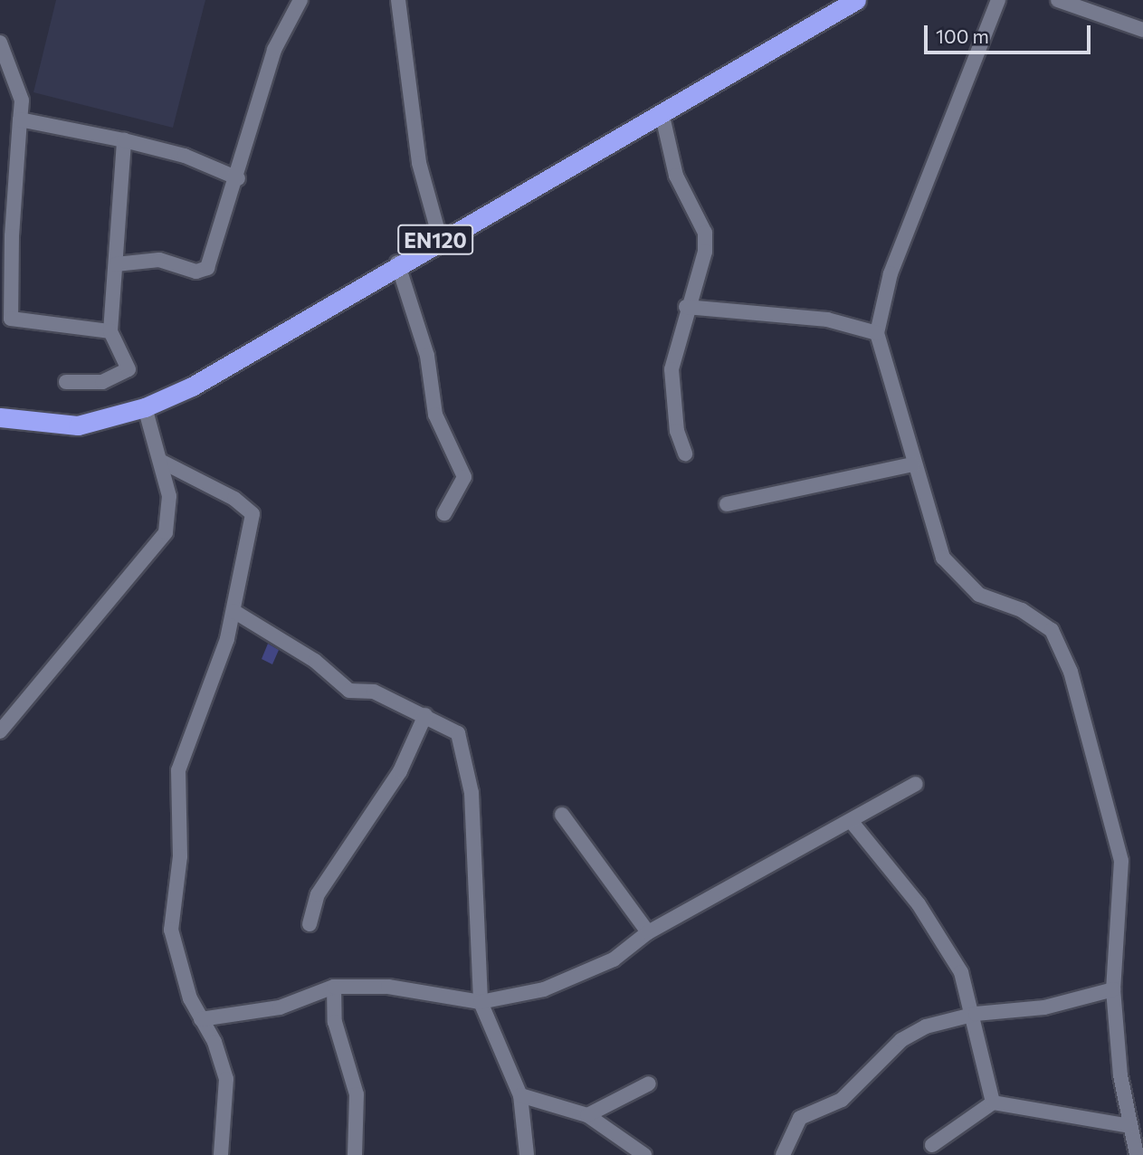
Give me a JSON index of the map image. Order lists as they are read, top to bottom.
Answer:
{
  "streets": {
    "highway": ["EN120"]
  },
  "scale_bar": "100 m"
}
